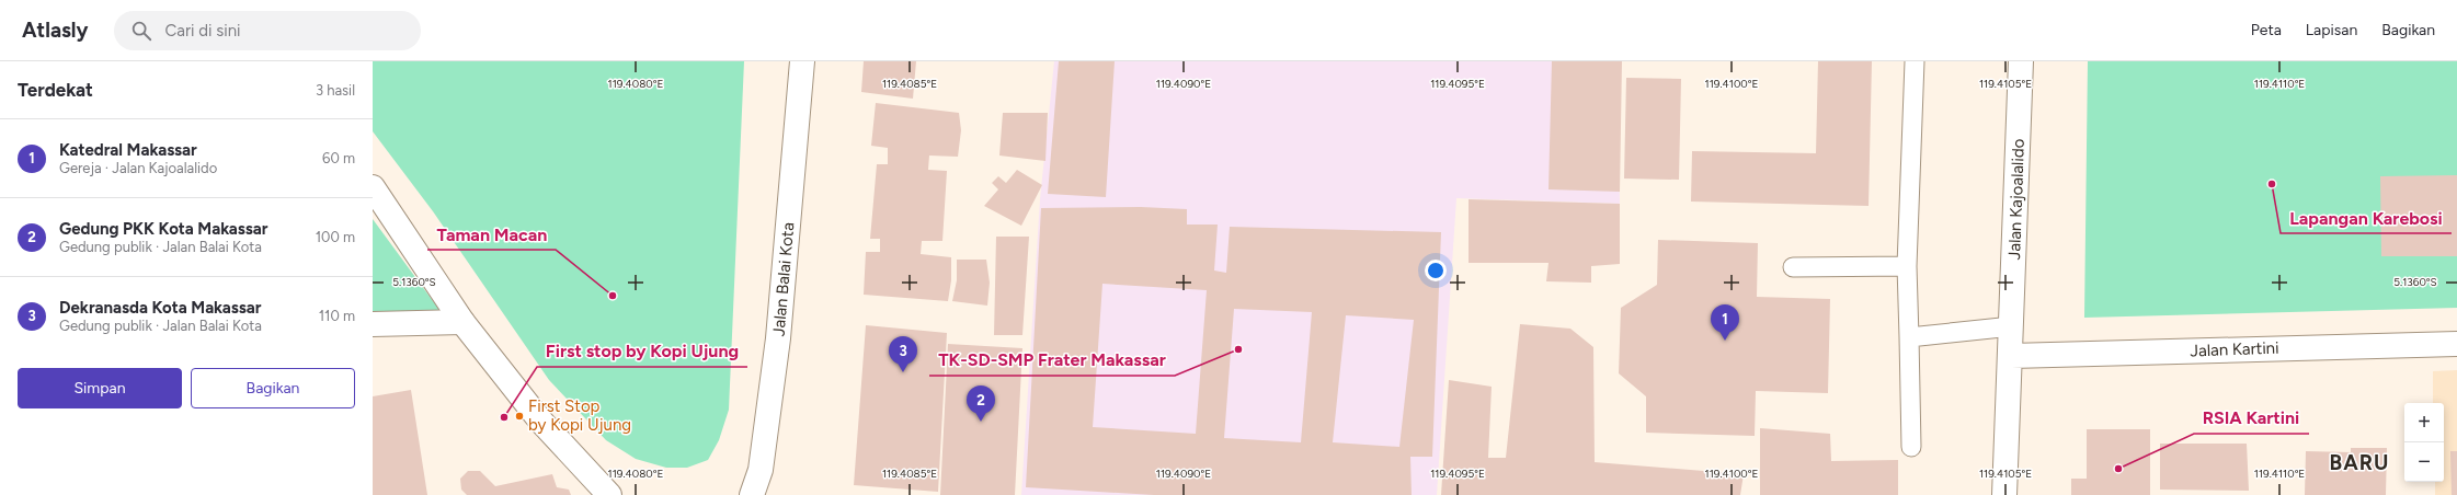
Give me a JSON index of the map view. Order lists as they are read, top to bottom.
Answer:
{
  "streets": {
    "street": ["Jalan Kajoalalido", "Jalan Balai Kota", "Jalan Kartini"]
  },
  "crossings": [
    ["Jalan Kajoalalido", "Jalan Kartini"]
  ],
  "districts": ["BARU"],
  "places": [
    "Lapangan Karebosi",
    "Taman Macan",
    "TK-SD-SMP Frater Makassar",
    "First Stop by Kopi Ujung",
    "First stop by Kopi Ujung",
    "RSIA Kartini"
  ],
  "page": {
    "header": "Atlasly",
    "search": "Cari di sini",
    "nav": ["Peta", "Lapisan", "Bagikan"],
    "heading": ["Terdekat", "3 hasil"],
    "list": [
      {
        "mark": "1",
        "name": "Katedral Makassar",
        "note": "Gereja · Jalan Kajoalalido",
        "value": "60 m"
      },
      {
        "mark": "2",
        "name": "Gedung PKK Kota Makassar",
        "note": "Gedung publik · Jalan Balai Kota",
        "value": "100 m"
      },
      {
        "mark": "3",
        "name": "Dekranasda Kota Makassar",
        "note": "Gedung publik · Jalan Balai Kota",
        "value": "110 m"
      }
    ],
    "pins": ["1", "3", "2"],
    "buttons": ["Simpan", "Bagikan"],
    "map_buttons": ["+", "−"]
  },
  "coordinates": [
    "119.4080°E",
    "119.4085°E",
    "119.4090°E",
    "119.4095°E",
    "119.4100°E",
    "119.4105°E",
    "119.4110°E",
    "5.1360°S"
  ]
}
